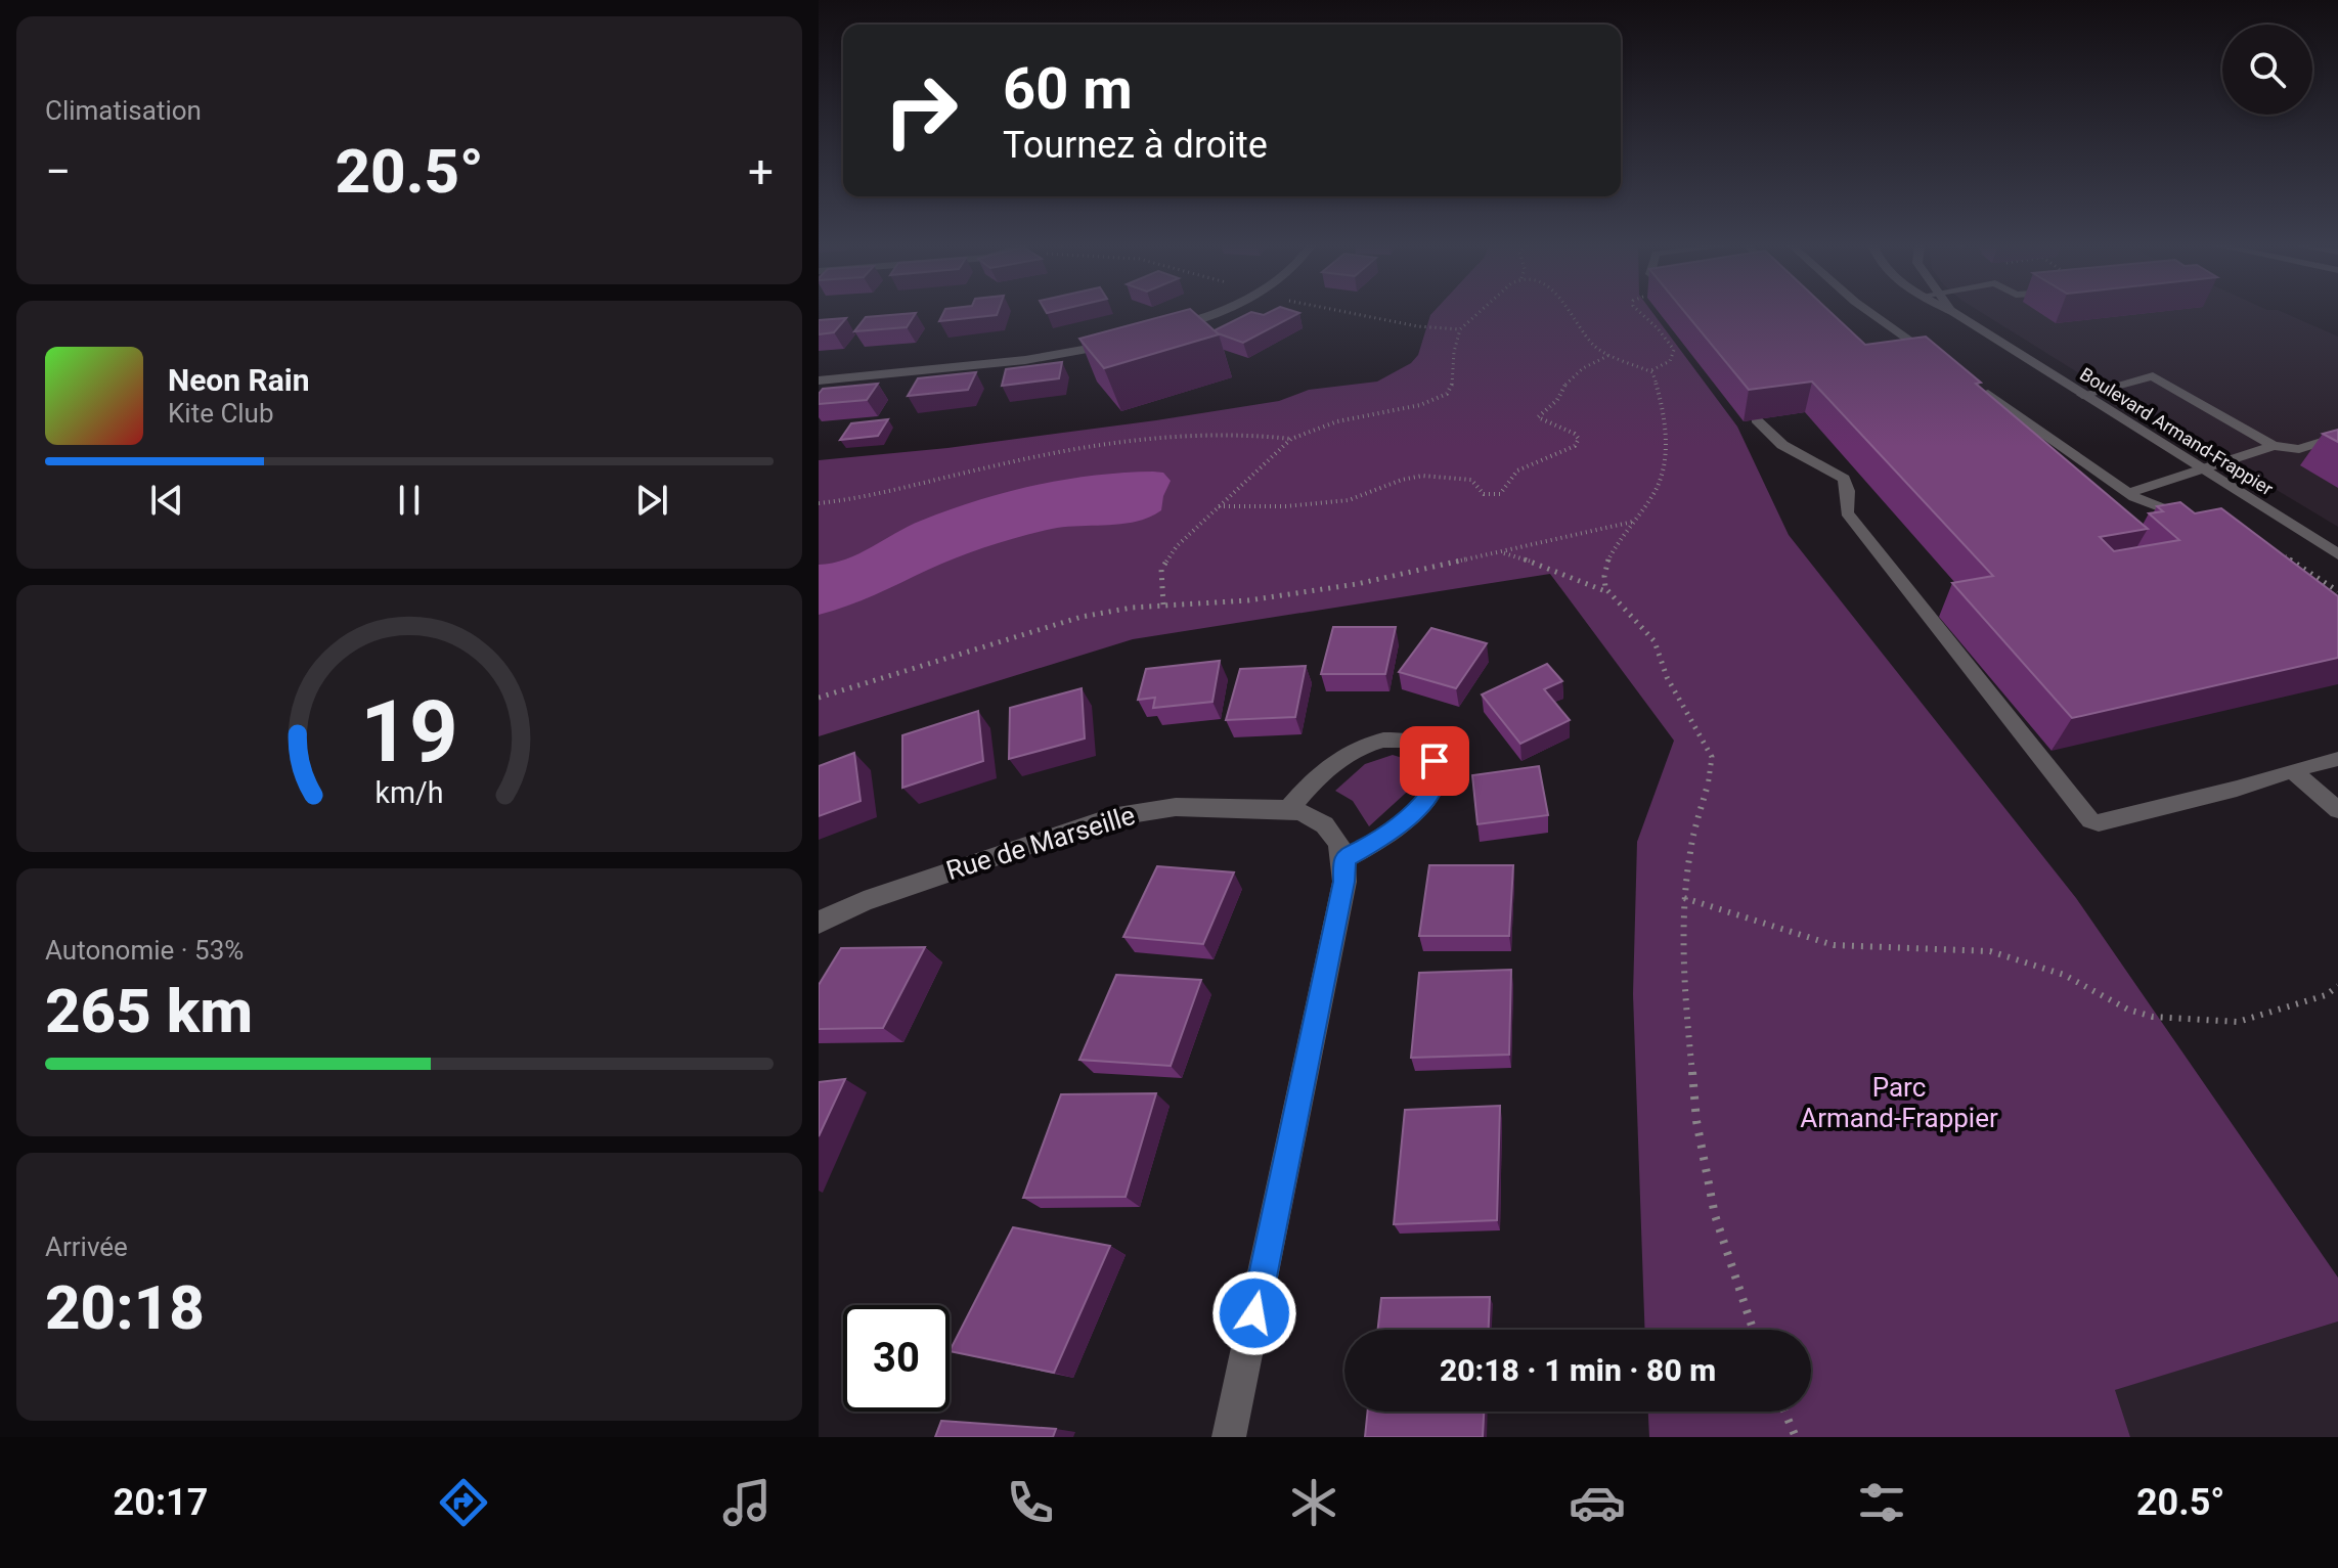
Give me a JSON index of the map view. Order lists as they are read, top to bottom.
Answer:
{
  "streets": {
    "street": ["Boulevard Armand-Frappier", "Rue de Marseille"]
  },
  "parks": ["Parc Armand-Frappier"],
  "page": {
    "tile": [
      "Climatisation",
      ["Autonomie · 53%", "265 km"],
      ["Arrivée", "20:18"]
    ],
    "turn": ["60 m", "Tournez à droite"],
    "heat": ["−", "20.5°", "+"],
    "song": ["Neon Rain", "Kite Club"],
    "limit": "30",
    "trip": "20:18 · 1 min · 80 m",
    "tabs": ["20:17", "20.5°"],
    "gauge": ["19", "km/h"]
  }
}
